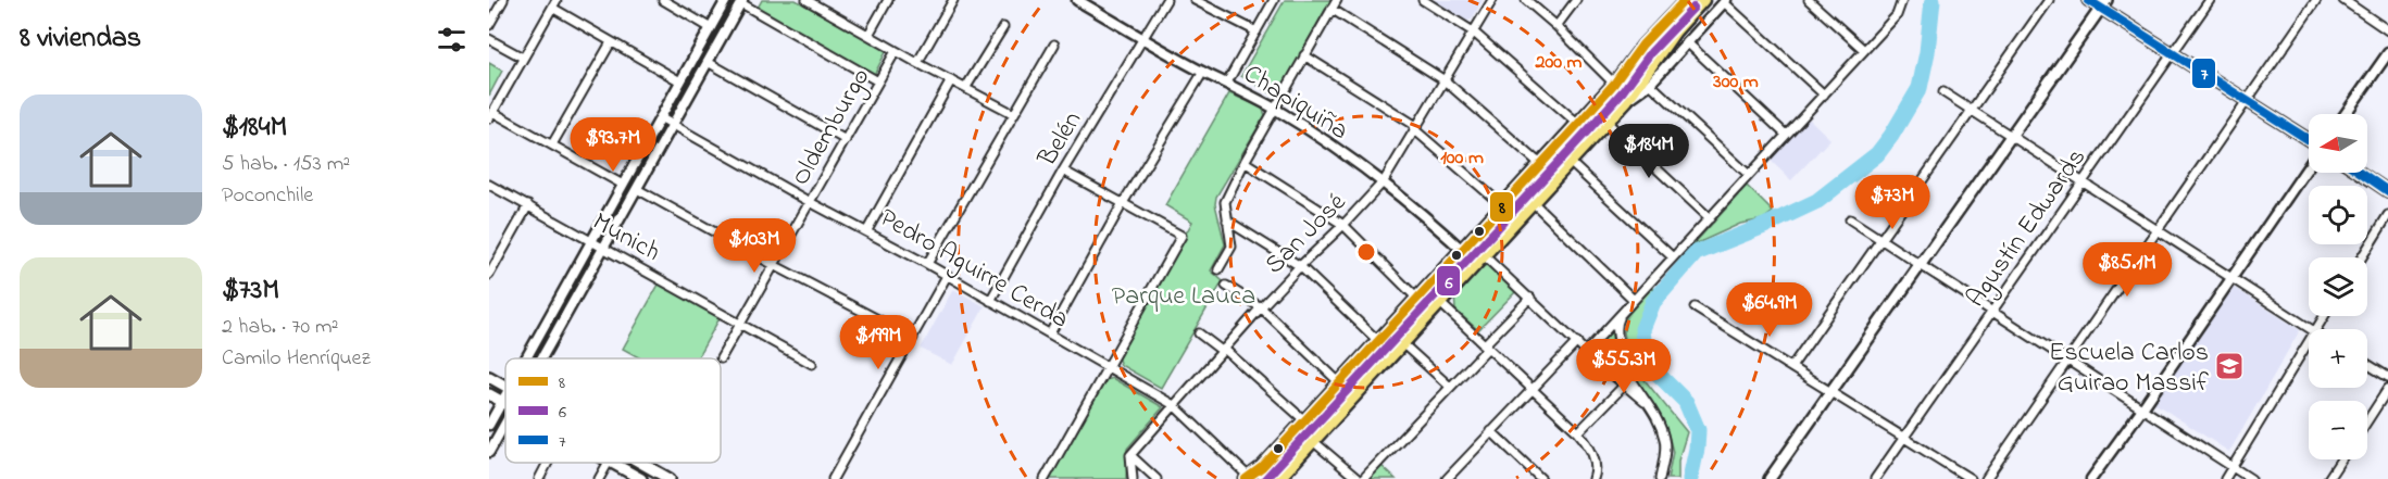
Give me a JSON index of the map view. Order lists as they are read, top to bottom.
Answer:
{
  "streets": {
    "street": [
      "Chapiquiña",
      "Oldemburgo",
      "Belén",
      "Agustín Edwards",
      "San José",
      "Munich",
      "Pedro Aguirre Cerda"
    ]
  },
  "crossings": [
    ["Chapiquiña", "Belén"],
    ["Chapiquiña", "San José"],
    ["Oldemburgo", "Munich"],
    ["Oldemburgo", "Pedro Aguirre Cerda"],
    ["Belén", "Pedro Aguirre Cerda"],
    ["San José", "Pedro Aguirre Cerda"]
  ],
  "parks": ["Parque Lauca"],
  "places": {
    "school or university": ["Escuela Carlos Guirao Massif"]
  },
  "lines": ["transit line 8", "transit line 7", "transit line 6"],
  "legend": ["8", "6", "7"],
  "north": "left",
  "page": {
    "heading": "8 viviendas",
    "list": [
      {
        "name": "$184M",
        "note": "5 hab. · 153 m² · Poconchile"
      },
      {
        "name": "$73M",
        "note": "2 hab. · 70 m² · Camilo Henríquez"
      }
    ],
    "map_buttons": ["+", "−"],
    "price": [
      "$93.7M",
      "$184M",
      "$73M",
      "$103M",
      "$85.1M",
      "$64.9M",
      "$199M",
      "$55.3M"
    ]
  },
  "rings": ["200 m", "300 m", "100 m"]
}
